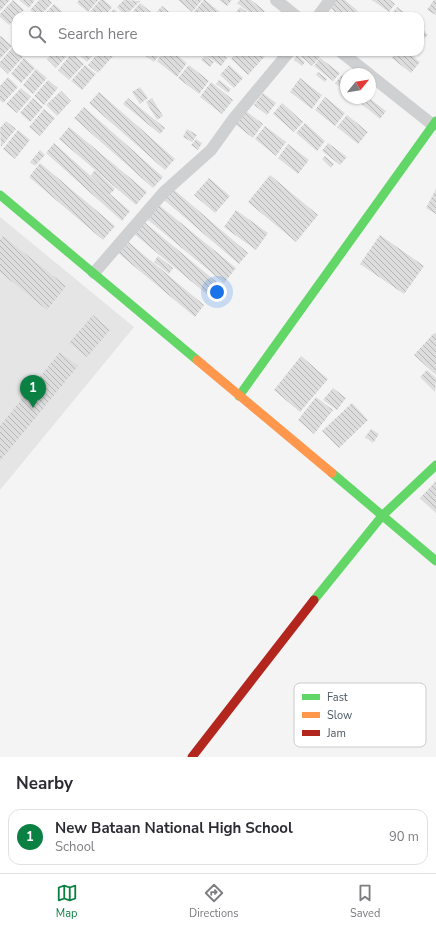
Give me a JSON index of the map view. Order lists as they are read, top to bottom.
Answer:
{
  "legend": ["Fast", "Slow", "Jam"],
  "north": "top right",
  "page": {
    "search": "Search here",
    "pins": "1",
    "heading": "Nearby",
    "list": [
      {
        "mark": "1",
        "name": "New Bataan National High School",
        "note": "School",
        "value": "90 m"
      }
    ],
    "nav": ["Map", "Directions", "Saved"]
  }
}
